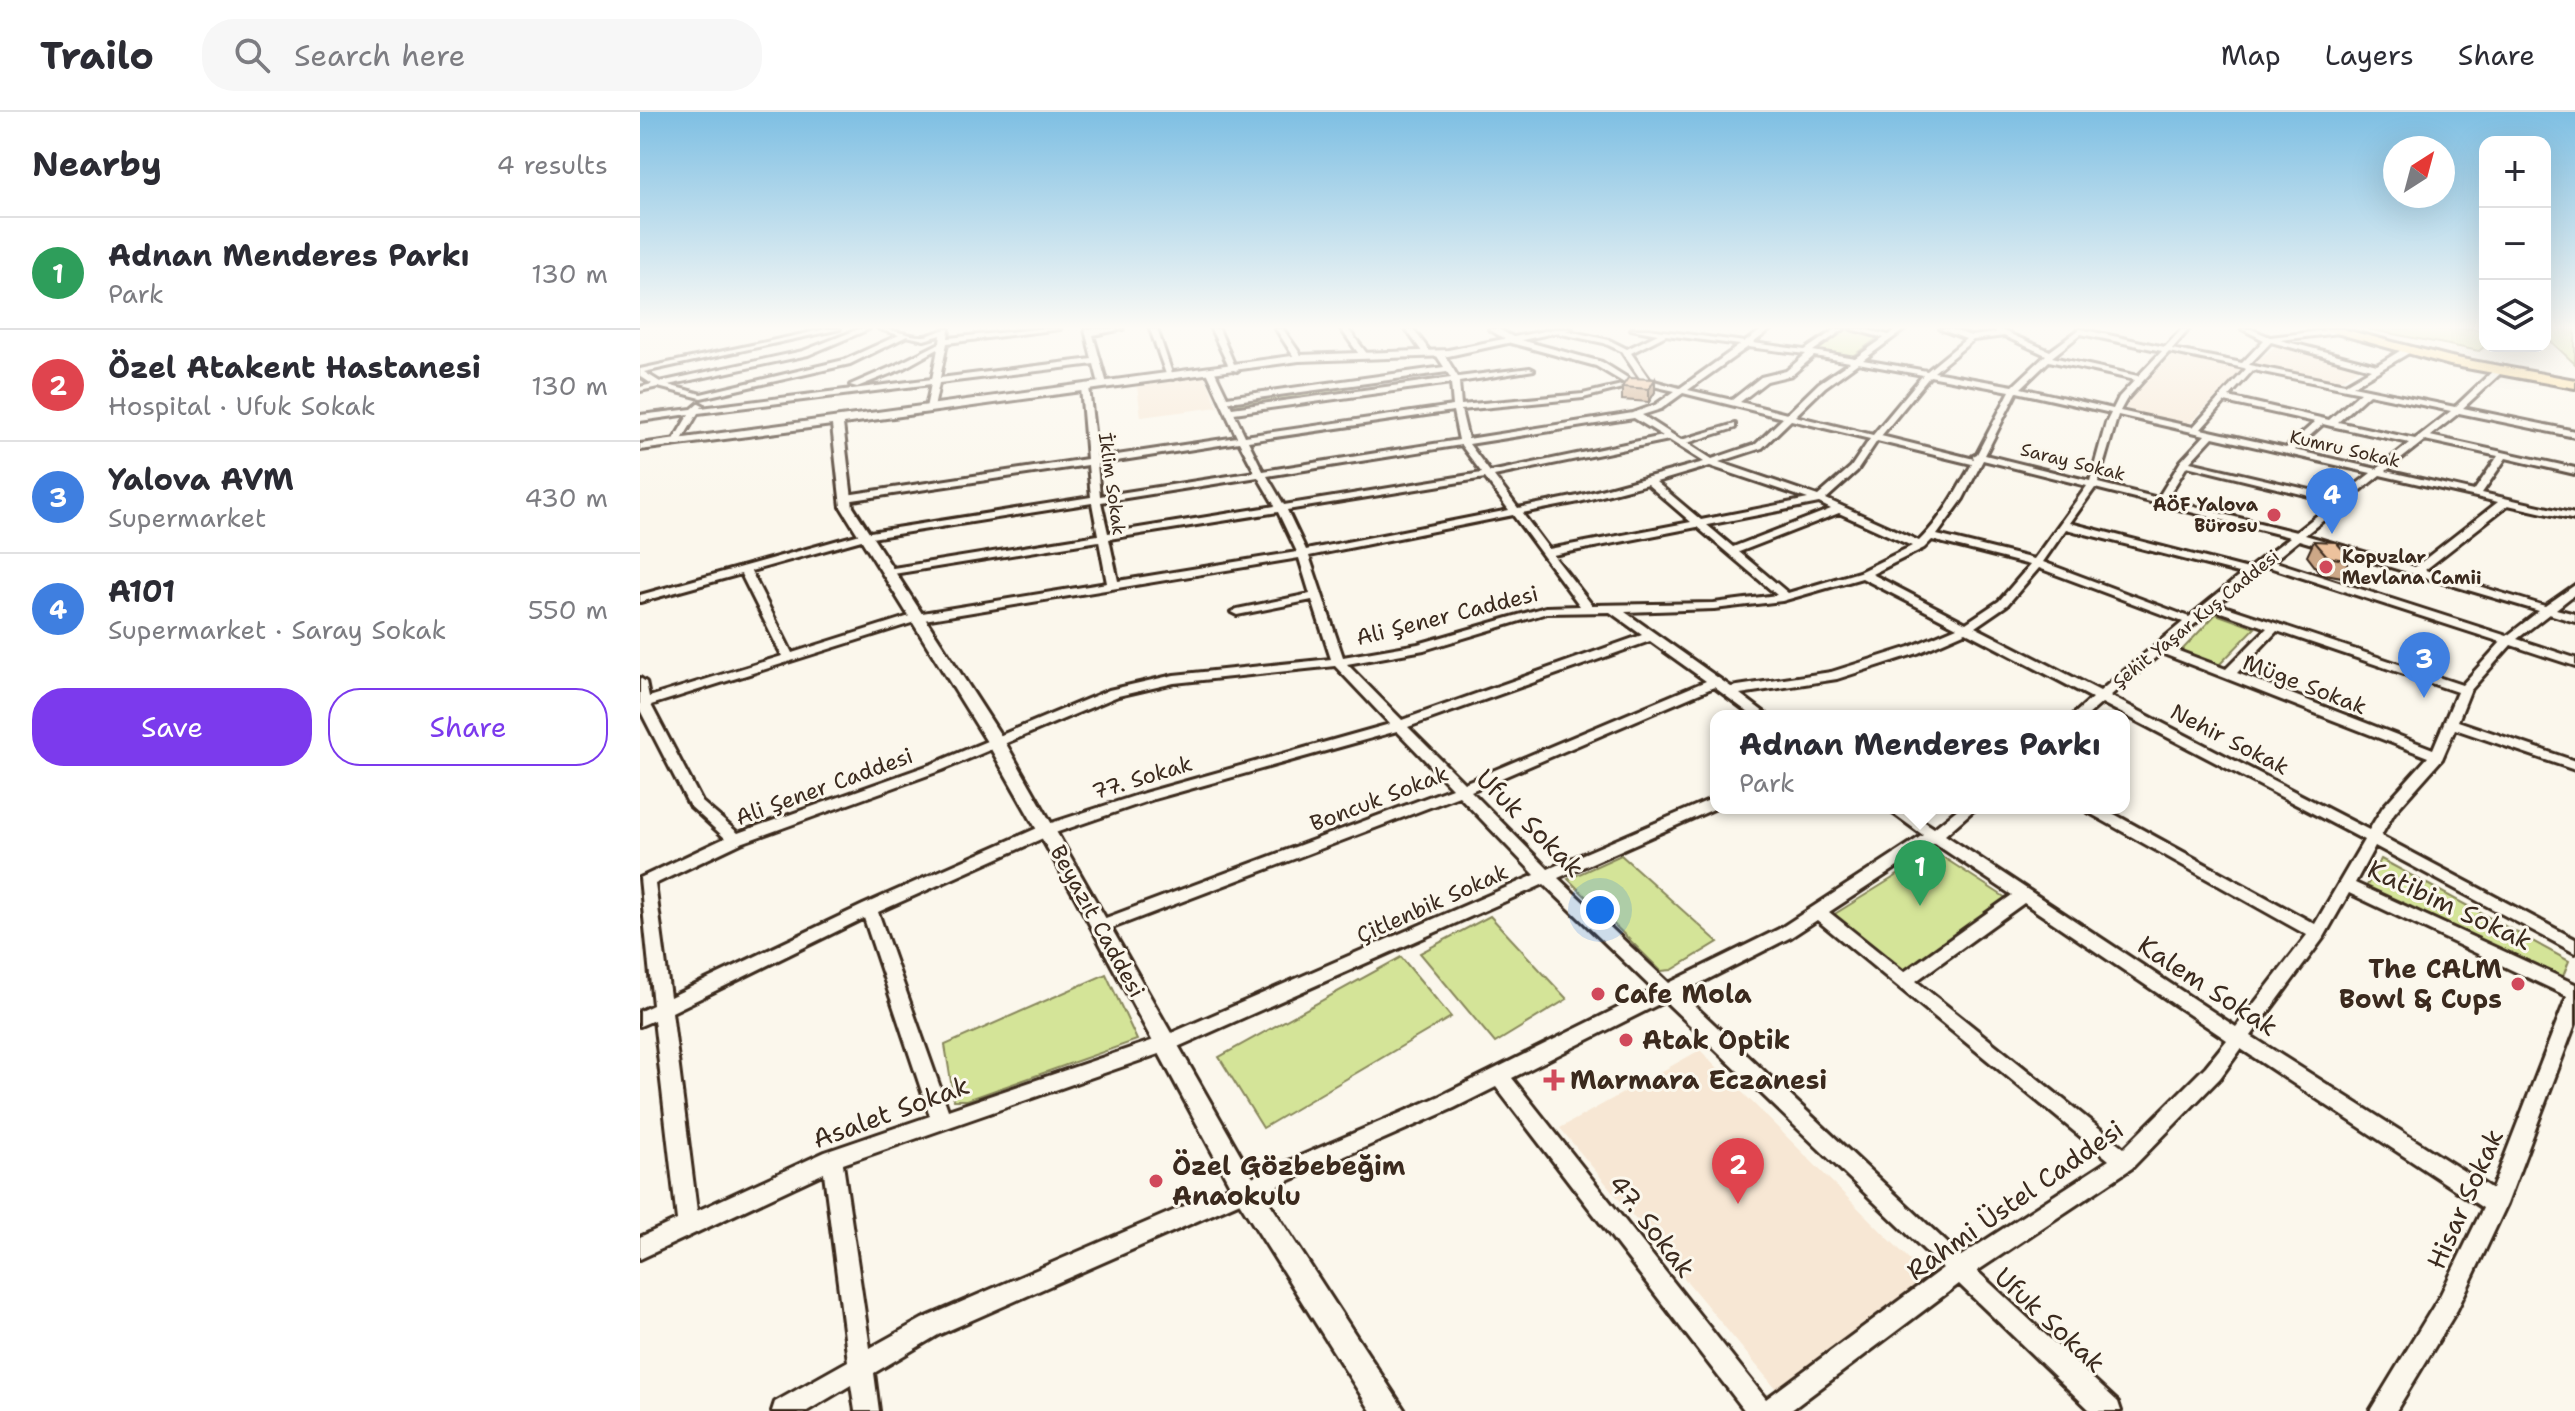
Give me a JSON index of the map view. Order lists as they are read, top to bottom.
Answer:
{
  "streets": {
    "street": [
      "Kumru Sokak",
      "Saray Sokak",
      "İklim Sokak",
      "Ali Şener Caddesi",
      "Şehit Yaşar Kuş Caddesi",
      "Müge Sokak",
      "Nehir Sokak",
      "77. Sokak",
      "Boncuk Sokak",
      "Ufuk Sokak",
      "Çitlenbik Sokak",
      "Katibim Sokak",
      "Beyazıt Caddesi",
      "Kalem Sokak",
      "Asalet Sokak",
      "Hisar Sokak",
      "Rahmi Üstel Caddesi",
      "47. Sokak"
    ]
  },
  "crossings": [
    ["Kumru Sokak", "Şehit Yaşar Kuş Caddesi"],
    ["Kumru Sokak", "Boncuk Sokak"],
    ["Saray Sokak", "Ali Şener Caddesi"],
    ["Saray Sokak", "Şehit Yaşar Kuş Caddesi"],
    ["Saray Sokak", "Boncuk Sokak"],
    ["Saray Sokak", "Rahmi Üstel Caddesi"],
    ["Ali Şener Caddesi", "Nehir Sokak"],
    ["Ali Şener Caddesi", "Ufuk Sokak"],
    ["Ali Şener Caddesi", "Beyazıt Caddesi"],
    ["Şehit Yaşar Kuş Caddesi", "Müge Sokak"],
    ["Şehit Yaşar Kuş Caddesi", "Nehir Sokak"],
    ["Müge Sokak", "Rahmi Üstel Caddesi"],
    ["Nehir Sokak", "Boncuk Sokak"],
    ["Nehir Sokak", "Rahmi Üstel Caddesi"],
    ["77. Sokak", "Ufuk Sokak"],
    ["77. Sokak", "Beyazıt Caddesi"],
    ["Boncuk Sokak", "Ufuk Sokak"],
    ["Boncuk Sokak", "Beyazıt Caddesi"],
    ["Ufuk Sokak", "Çitlenbik Sokak"],
    ["Ufuk Sokak", "Rahmi Üstel Caddesi"],
    ["Çitlenbik Sokak", "Beyazıt Caddesi"],
    ["Çitlenbik Sokak", "Asalet Sokak"],
    ["Katibim Sokak", "Rahmi Üstel Caddesi"],
    ["Beyazıt Caddesi", "Asalet Sokak"],
    ["Kalem Sokak", "Hisar Sokak"],
    ["Kalem Sokak", "Rahmi Üstel Caddesi"]
  ],
  "places": {
    "other": [
      "AÖF Yalova Bürosu",
      "Kopuzlar Mevlana Camii",
      "The CALM Bowl & Cups",
      "Cafe Mola",
      "Atak Optik",
      "Özel Gözbebeğim Anaokulu"
    ],
    "health": ["Marmara Eczanesi"]
  },
  "north": "top right",
  "page": {
    "header": "Trailo",
    "search": "Search here",
    "nav": ["Map", "Layers", "Share"],
    "heading": ["Nearby", "4 results"],
    "map_buttons": ["+", "−"],
    "list": [
      {
        "mark": "1",
        "name": "Adnan Menderes Parkı",
        "note": "Park",
        "value": "130 m"
      },
      {
        "mark": "2",
        "name": "Özel Atakent Hastanesi",
        "note": "Hospital · Ufuk Sokak",
        "value": "130 m"
      },
      {
        "mark": "3",
        "name": "Yalova AVM",
        "note": "Supermarket",
        "value": "430 m"
      },
      {
        "mark": "4",
        "name": "A101",
        "note": "Supermarket · Saray Sokak",
        "value": "550 m"
      }
    ],
    "pins": [
      "4",
      "3",
      "1",
      "2"
    ],
    "buttons": ["Save", "Share"],
    "popup": ["Adnan Menderes Parkı", "Park"]
  }
}
